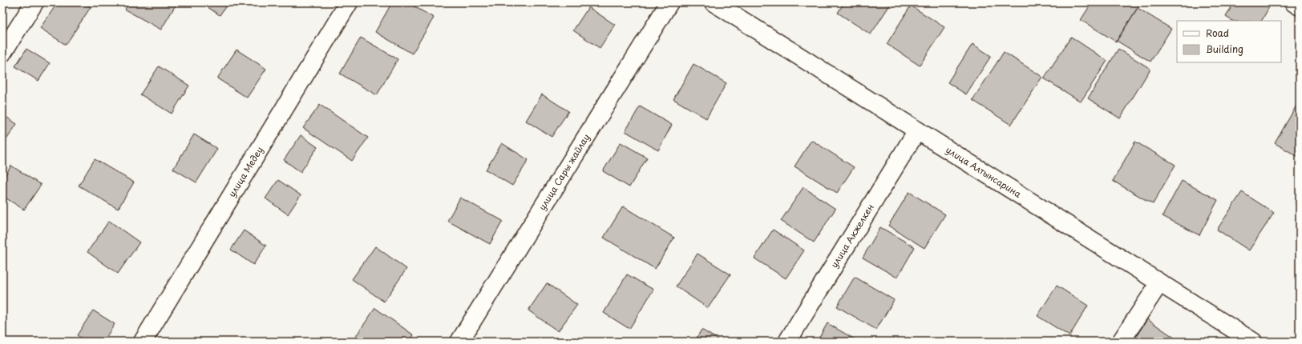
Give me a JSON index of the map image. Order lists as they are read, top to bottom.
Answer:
{
  "streets": {
    "street": [
      "улица Медеу",
      "улица Сары жайлау",
      "улица Алтынсарина",
      "улица Акжелкен"
    ]
  },
  "crossings": [
    ["улица Алтынсарина", "улица Акжелкен"]
  ],
  "legend": ["Road", "Building"]
}
